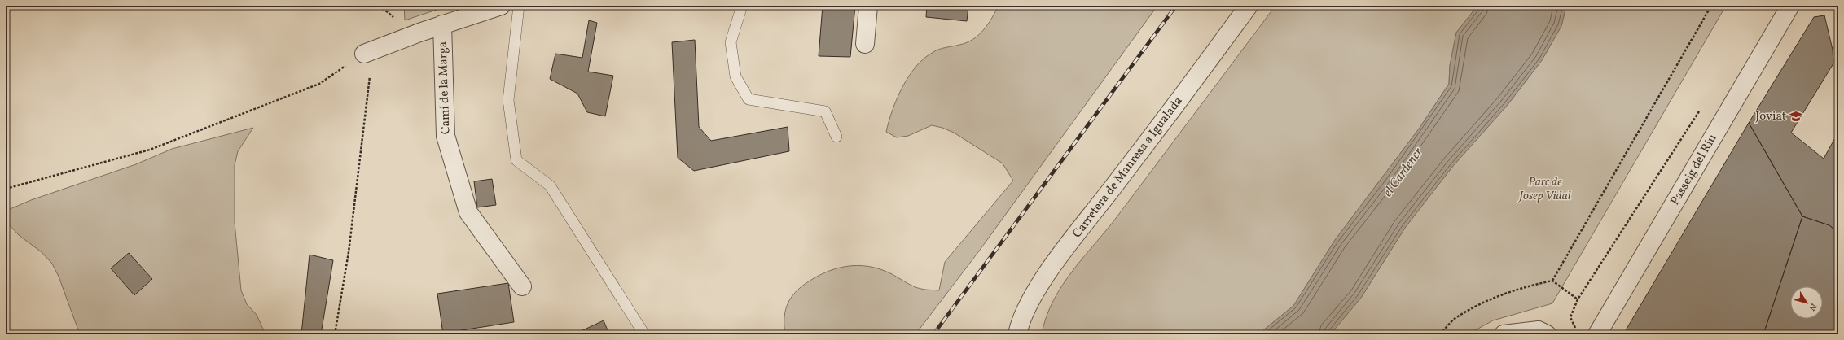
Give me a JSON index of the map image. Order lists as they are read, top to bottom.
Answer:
{
  "streets": {
    "street": ["Camí de la Marga", "Carretera de Manresa a Igualada", "Passeig del Riu"]
  },
  "water": ["el Cardener"],
  "parks": ["Parc de Josep Vidal"],
  "places": {
    "school or university": ["Joviat"]
  },
  "north": "bottom right"
}
